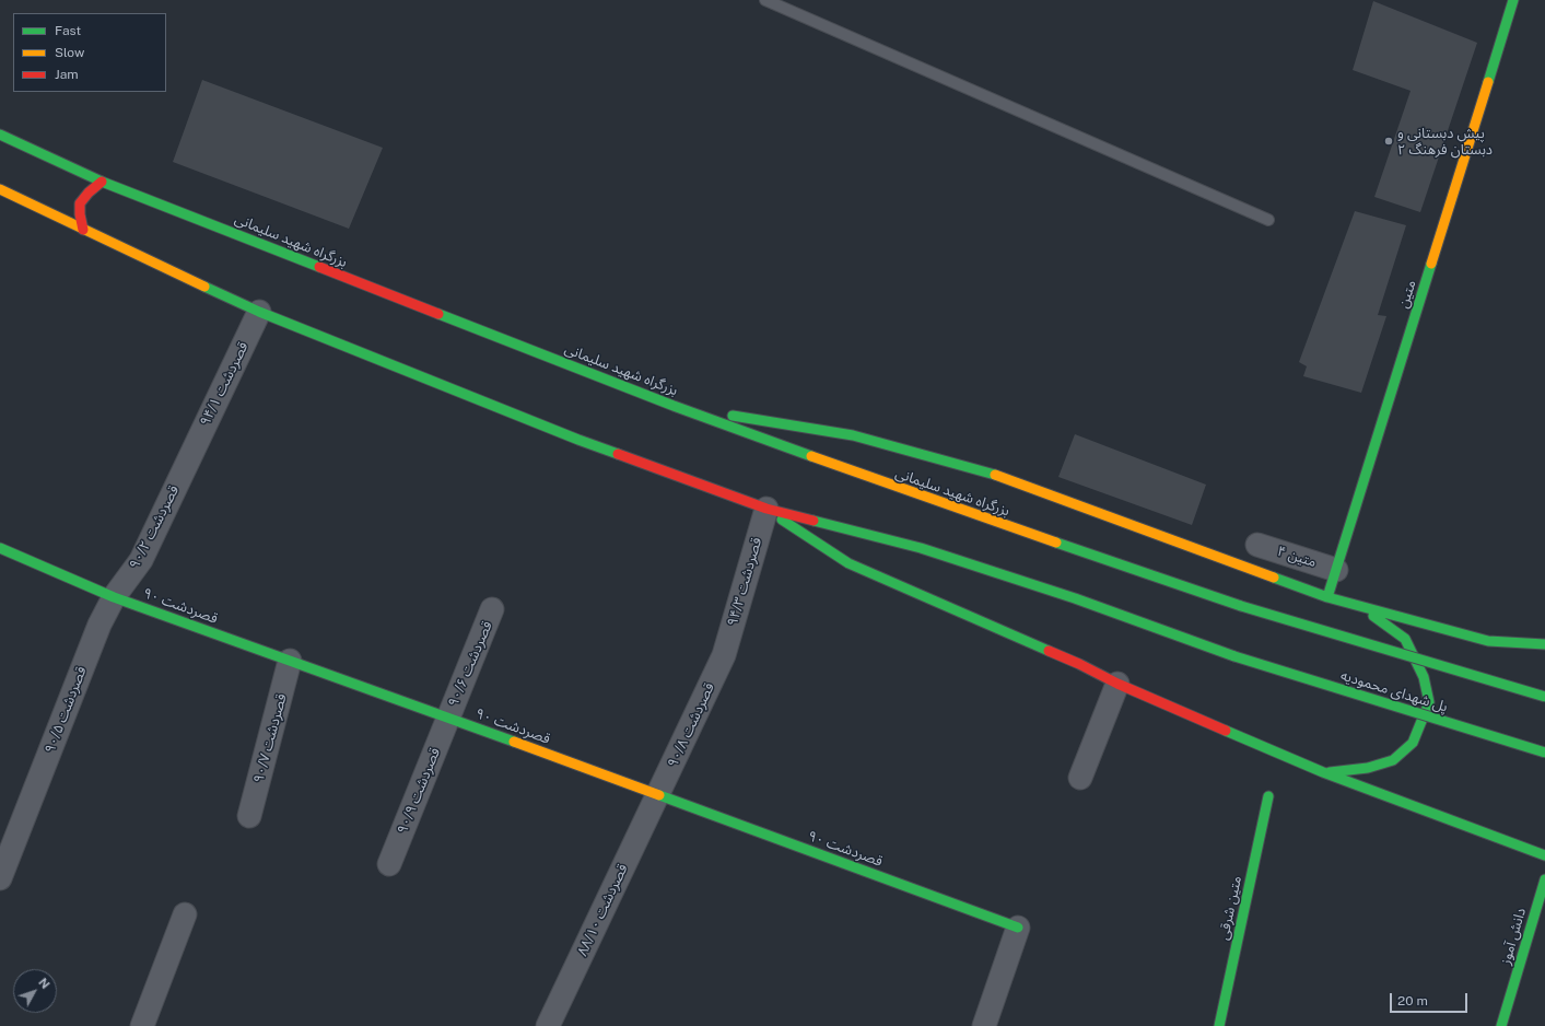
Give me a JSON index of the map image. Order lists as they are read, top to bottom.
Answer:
{
  "streets": {
    "main road": [
      "بزرگراه شهید سلیمانی",
      "متین",
      "۹۰ قصردشت",
      "پل شهدای محمودیه",
      "متین شرقی",
      "دانش آموز"
    ],
    "street": [
      "۹۴/۱ قصردشت",
      "۹۰/۲ قصردشت",
      "۴ متین",
      "۹۴/۳ قصردشت",
      "۹۰/۶ قصردشت",
      "۹۰/۵ قصردشت",
      "۹۰/۸ قصردشت",
      "۹۰/۷ قصردشت",
      "۹۰/۹ قصردشت",
      "۸۸/۱۰ قصردشت"
    ]
  },
  "crossings": [
    ["متین", "۴ متین"],
    ["۹۴/۱ قصردشت", "۹۰/۲ قصردشت"],
    ["۹۰/۲ قصردشت", "۹۰ قصردشت"],
    ["۹۰/۲ قصردشت", "۹۰/۵ قصردشت"],
    ["۹۴/۳ قصردشت", "پل شهدای محمودیه"],
    ["۹۴/۳ قصردشت", "۹۰/۸ قصردشت"],
    ["۹۰ قصردشت", "۹۰/۶ قصردشت"],
    ["۹۰ قصردشت", "۹۰/۵ قصردشت"],
    ["۹۰ قصردشت", "۹۰/۸ قصردشت"],
    ["۹۰ قصردشت", "۹۰/۷ قصردشت"],
    ["۹۰ قصردشت", "۹۰/۹ قصردشت"],
    ["۹۰ قصردشت", "۸۸/۱۰ قصردشت"],
    ["۹۰/۶ قصردشت", "۹۰/۹ قصردشت"],
    ["۹۰/۸ قصردشت", "۸۸/۱۰ قصردشت"]
  ],
  "places": ["پیش دبستانی و دبستان فرهنگ ۲"],
  "legend": ["Fast", "Slow", "Jam"],
  "scale_bar": "20 m",
  "north": "top right"
}
